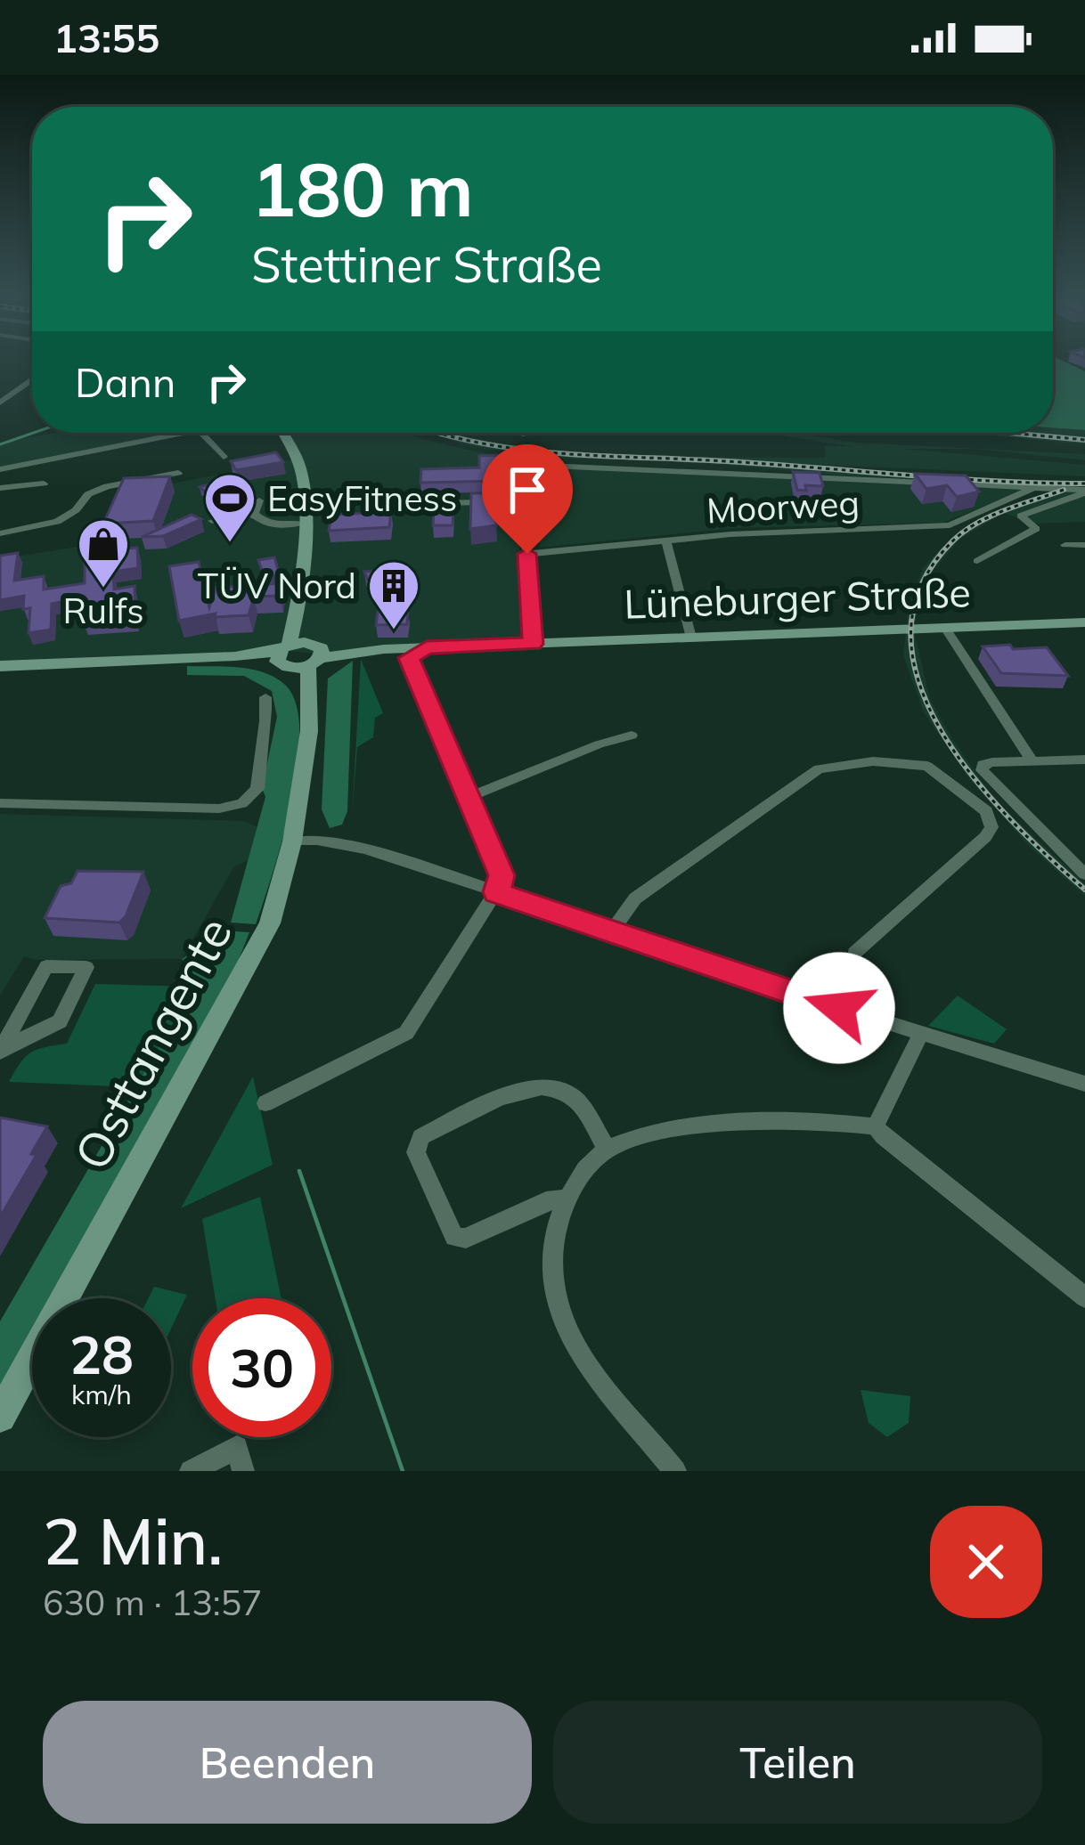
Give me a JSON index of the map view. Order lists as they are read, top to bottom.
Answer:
{
  "streets": {
    "main road": ["Lüneburger Straße", "Osttangente"],
    "street": ["Moorweg"]
  },
  "crossings": [
    ["Lüneburger Straße", "Osttangente"]
  ],
  "places": {
    "sports": ["EasyFitness"],
    "shop": ["Rulfs"],
    "building": ["TÜV Nord"]
  },
  "page": {
    "status": "13:55",
    "turn": ["180 m", "Stettiner Straße"],
    "then": "Dann",
    "speed": "28 km/h",
    "limit": "30",
    "heading": ["2 Min.", "630 m · 13:57"],
    "buttons": ["Beenden", "Teilen"]
  }
}
